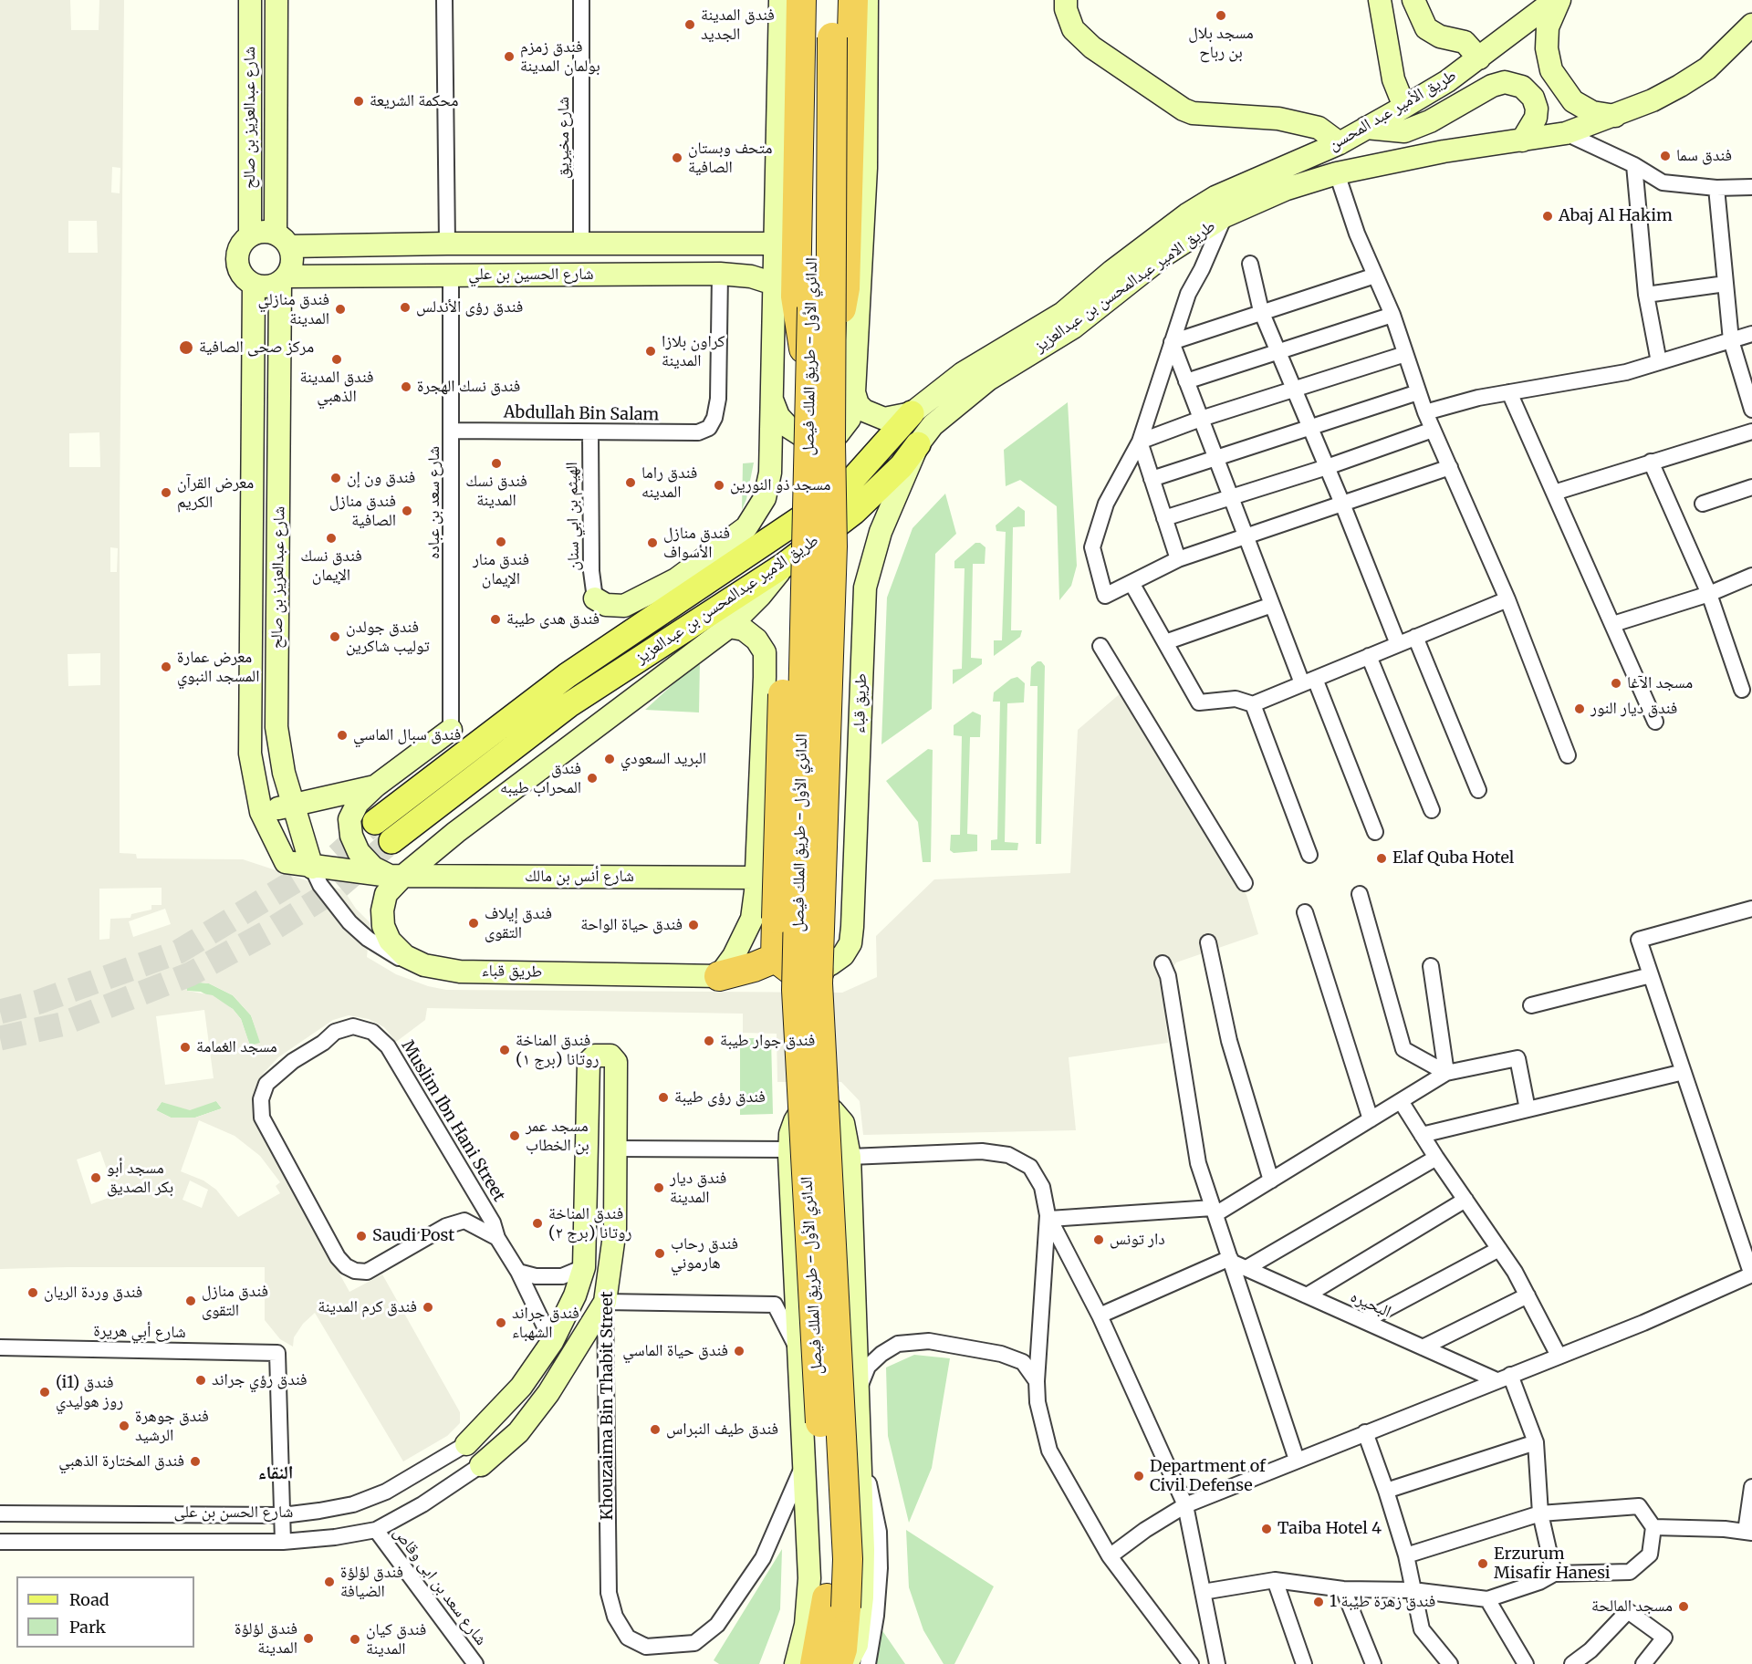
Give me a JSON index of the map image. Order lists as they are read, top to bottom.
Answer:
{
  "streets": {
    "highway": ["الدائري الأول - طريق الملك فيصل"],
    "main road": [
      "طريق الأمير عبد المحسن",
      "شارع عبدالعزيز بن صالح",
      "شارع الحسين بن علي",
      "طريق الامير عبدالمحسن بن عبدالعزيز",
      "طريق قباء",
      "شارع أنس بن مالك",
      "Khouzaima Bin Thabit Street",
      "شارع الحسن بن على"
    ],
    "street": [
      "شارع مخيريق",
      "Abdullah Bin Salam",
      "شارع سعد بن عباده",
      "الهيثم بن ابي سنان",
      "Muslim Ibn Hani Street",
      "البحيره",
      "شارع أبي هريرة",
      "شارع سعد بن ابى وقاص"
    ]
  },
  "crossings": [
    ["طريق الأمير عبد المحسن", "طريق الامير عبدالمحسن بن عبدالعزيز"],
    ["شارع عبدالعزيز بن صالح", "شارع الحسين بن علي"],
    ["شارع عبدالعزيز بن صالح", "شارع أنس بن مالك"],
    ["شارع مخيريق", "شارع الحسين بن علي"],
    ["شارع الحسين بن علي", "Abdullah Bin Salam"],
    ["شارع الحسين بن علي", "شارع سعد بن عباده"],
    ["طريق الامير عبدالمحسن بن عبدالعزيز", "طريق قباء"],
    ["Abdullah Bin Salam", "شارع سعد بن عباده"],
    ["Abdullah Bin Salam", "الهيثم بن ابي سنان"],
    ["Muslim Ibn Hani Street", "شارع الحسن بن على"],
    ["شارع أبي هريرة", "شارع الحسن بن على"],
    ["Khouzaima Bin Thabit Street", "شارع الحسن بن على"],
    ["شارع الحسن بن على", "شارع سعد بن ابى وقاص"]
  ],
  "districts": ["النقاء"],
  "places": [
    "مسجد بلال بن رباح",
    "فندق المدينة الجديد",
    "فندق زمزم بولمان المدينة",
    "محكمة الشريعة",
    "فندق سما",
    "متحف وبستان الصافية",
    "Abaj Al Hakim",
    "فندق رؤى الأندلس",
    "فندق منازلي المدينة",
    "مركز صحى الصافية",
    "كراون بلازا المدينة",
    "فندق المدينة الذهبي",
    "فندق نسك الهجرة",
    "فندق نسك المدينة",
    "فندق ون إن",
    "فندق راما المدينه",
    "مسجد ذو النورين",
    "معرض القرآن الكريم",
    "فندق منازل الصافية",
    "فندق نسك الإيمان",
    "فندق منار الإيمان",
    "فندق منازل الأسواف",
    "فندق هدى طيبة",
    "فندق جولدن توليب شاكرين",
    "معرض عمارة المسجد النبوي",
    "مسجد الآغا",
    "فندق ديار النور",
    "فندق سبال الماسي",
    "البريد السعودي",
    "فندق المحراب طيبه",
    "Elaf Quba Hotel",
    "فندق إيلاف التقوى",
    "فندق حياة الواحة",
    "فندق جوار طيبة",
    "مسجد الغمامة",
    "فندق المناخة روتانا (برج ١)",
    "فندق رؤى طيبة",
    "مسجد عمر بن الخطاب",
    "مسجد أبو بكر الصديق",
    "فندق ديار المدينة",
    "فندق المناخة روتانا (برج ٢)",
    "Saudi Post",
    "دار تونس",
    "فندق رحاب هارموني",
    "فندق وردة الريان",
    "فندق منازل التقوى",
    "فندق كرم المدينة",
    "فندق جراند الشهباء",
    "فندق حياة الماسي",
    "فندق رؤي جراند",
    "(i1) فندق روز هوليدي",
    "فندق جوهرة الرشيد",
    "فندق طيف النبراس",
    "فندق المختارة الذهبي",
    "Department of Civil Defense",
    "Taiba Hotel 4",
    "Erzurum Misafir Hanesi",
    "فندق لؤلؤة الضيافة",
    "فندق زهرة طيبة 1",
    "مسجد المالحة",
    "فندق لؤلؤة المدينة",
    "فندق كيان المدينة"
  ],
  "legend": ["Road", "Park"]
}
